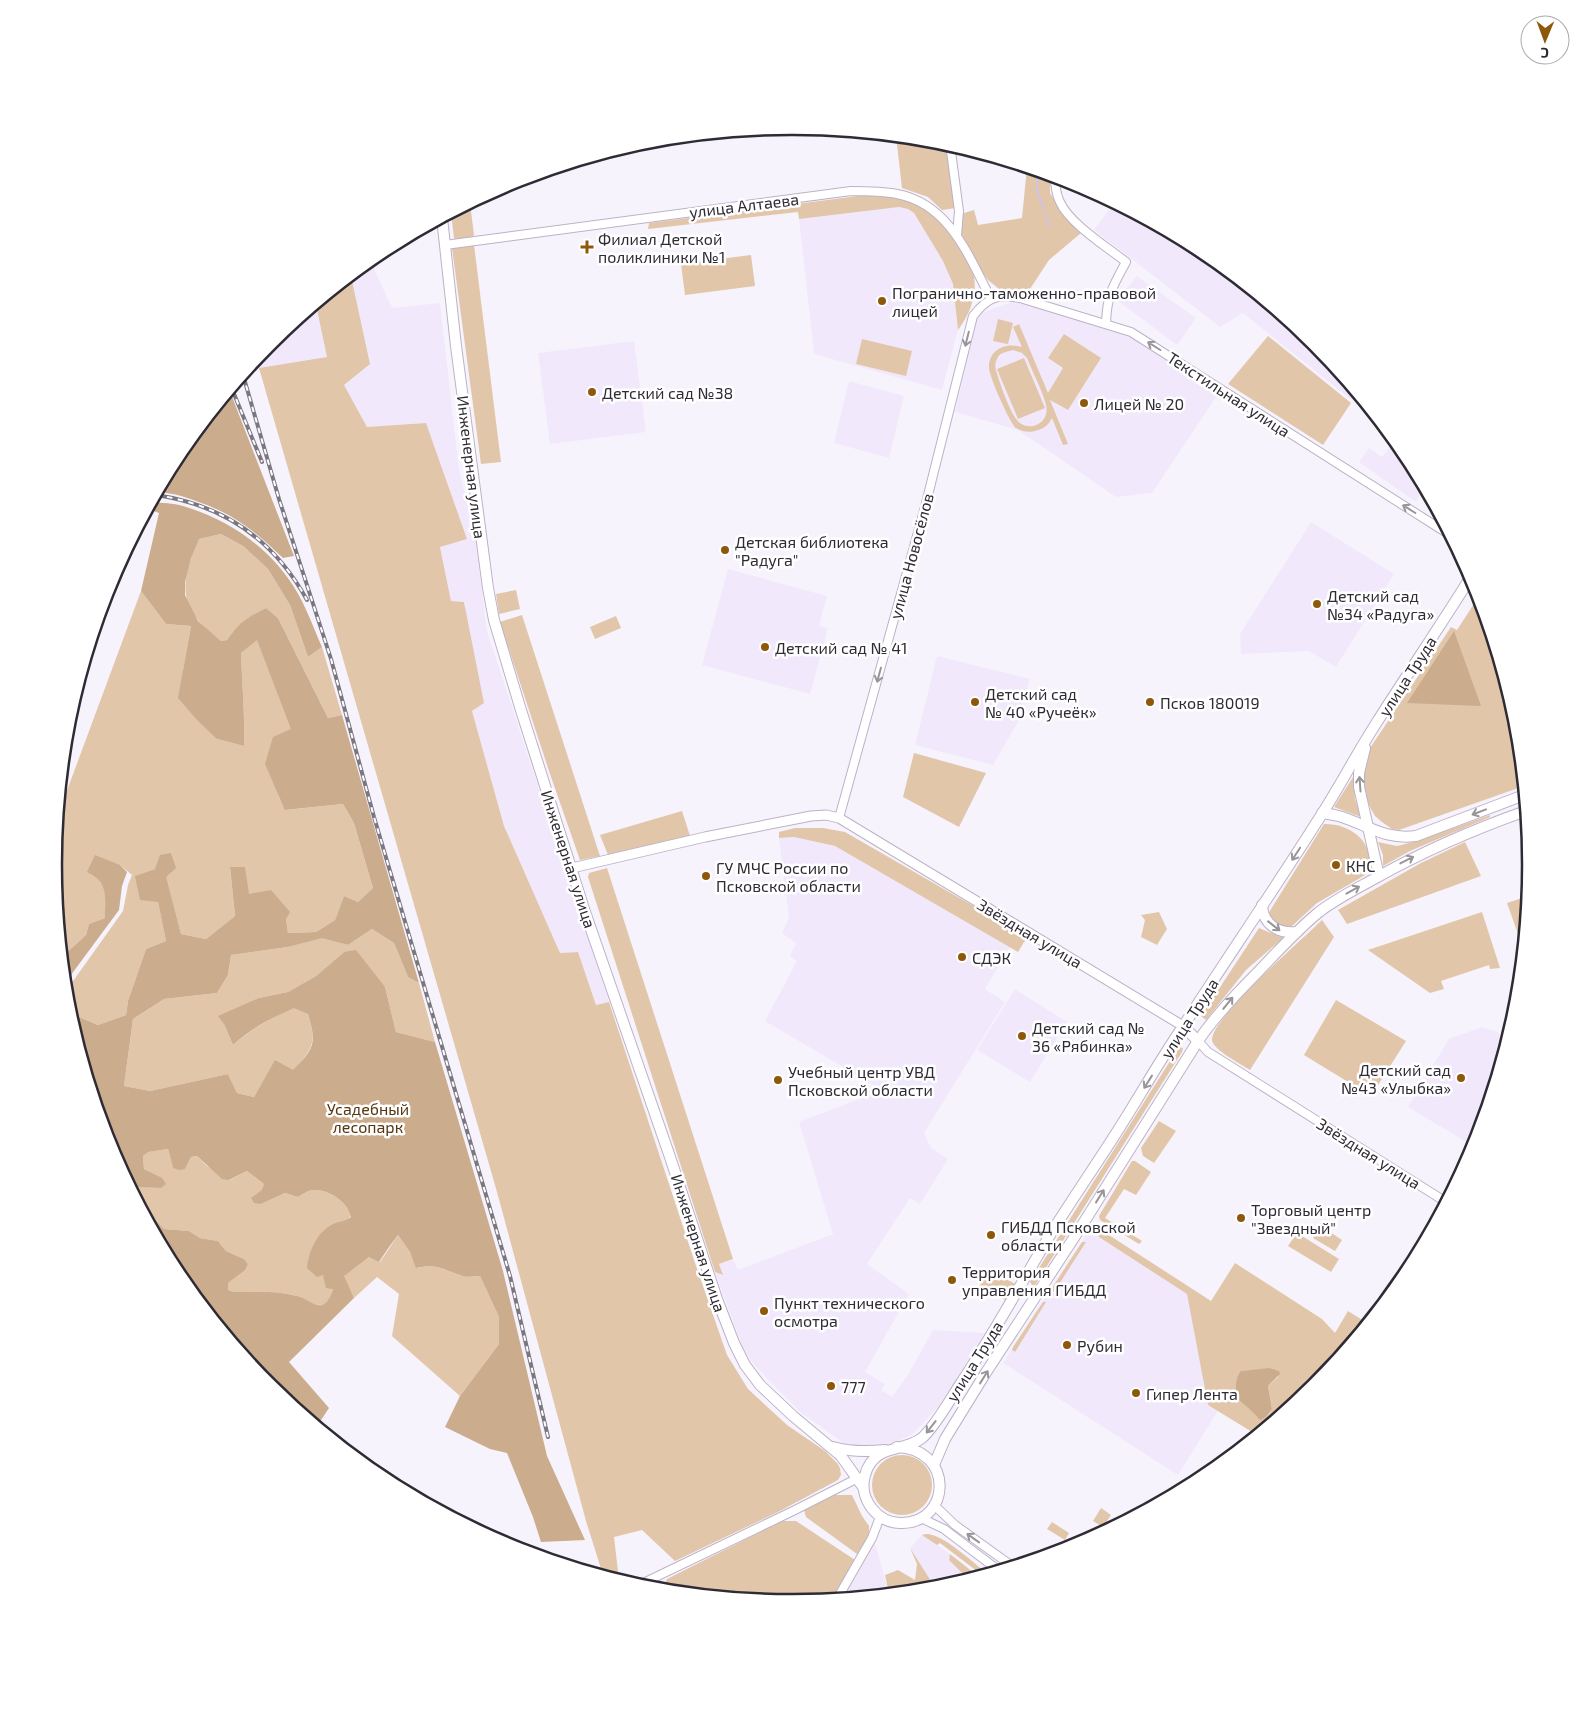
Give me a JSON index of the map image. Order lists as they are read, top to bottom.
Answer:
{
  "streets": {
    "main road": ["Инженерная улица", "улица Труда", "Звёздная улица"],
    "street": ["улица Алтаева", "Текстильная улица", "улица Новосёлов"]
  },
  "crossings": [
    ["улица Алтаева", "Текстильная улица"],
    ["улица Алтаева", "Инженерная улица"],
    ["улица Алтаева", "улица Новосёлов"],
    ["Текстильная улица", "улица Новосёлов"],
    ["Инженерная улица", "улица Труда"],
    ["Инженерная улица", "Звёздная улица"],
    ["улица Новосёлов", "Звёздная улица"],
    ["улица Труда", "Звёздная улица"]
  ],
  "one_way": ["Текстильная улица", "улица Новосёлов"],
  "parks": ["Усадебный лесопарк"],
  "places": {
    "health": ["Филиал Детской поликлиники №1"],
    "other": [
      "Погранично-таможенно-правовой лицей",
      "Детский сад №38",
      "Лицей № 20",
      "Детская библиотека \"Радуга\"",
      "Детский сад №34 «Радуга»",
      "Детский сад № 41",
      "Детский сад № 40 «Ручеёк»",
      "Псков 180019",
      "КНС",
      "ГУ МЧС России по Псковской области",
      "СДЭК",
      "Детский сад № 36 «Рябинка»",
      "Детский сад №43 «Улыбка»",
      "Учебный центр УВД Псковской области",
      "Торговый центр \"Звездный\"",
      "ГИБДД Псковской области",
      "Территория управления ГИБДД",
      "Пункт технического осмотра",
      "Рубин",
      "777",
      "Гипер Лента"
    ]
  },
  "north": "bottom"
}
